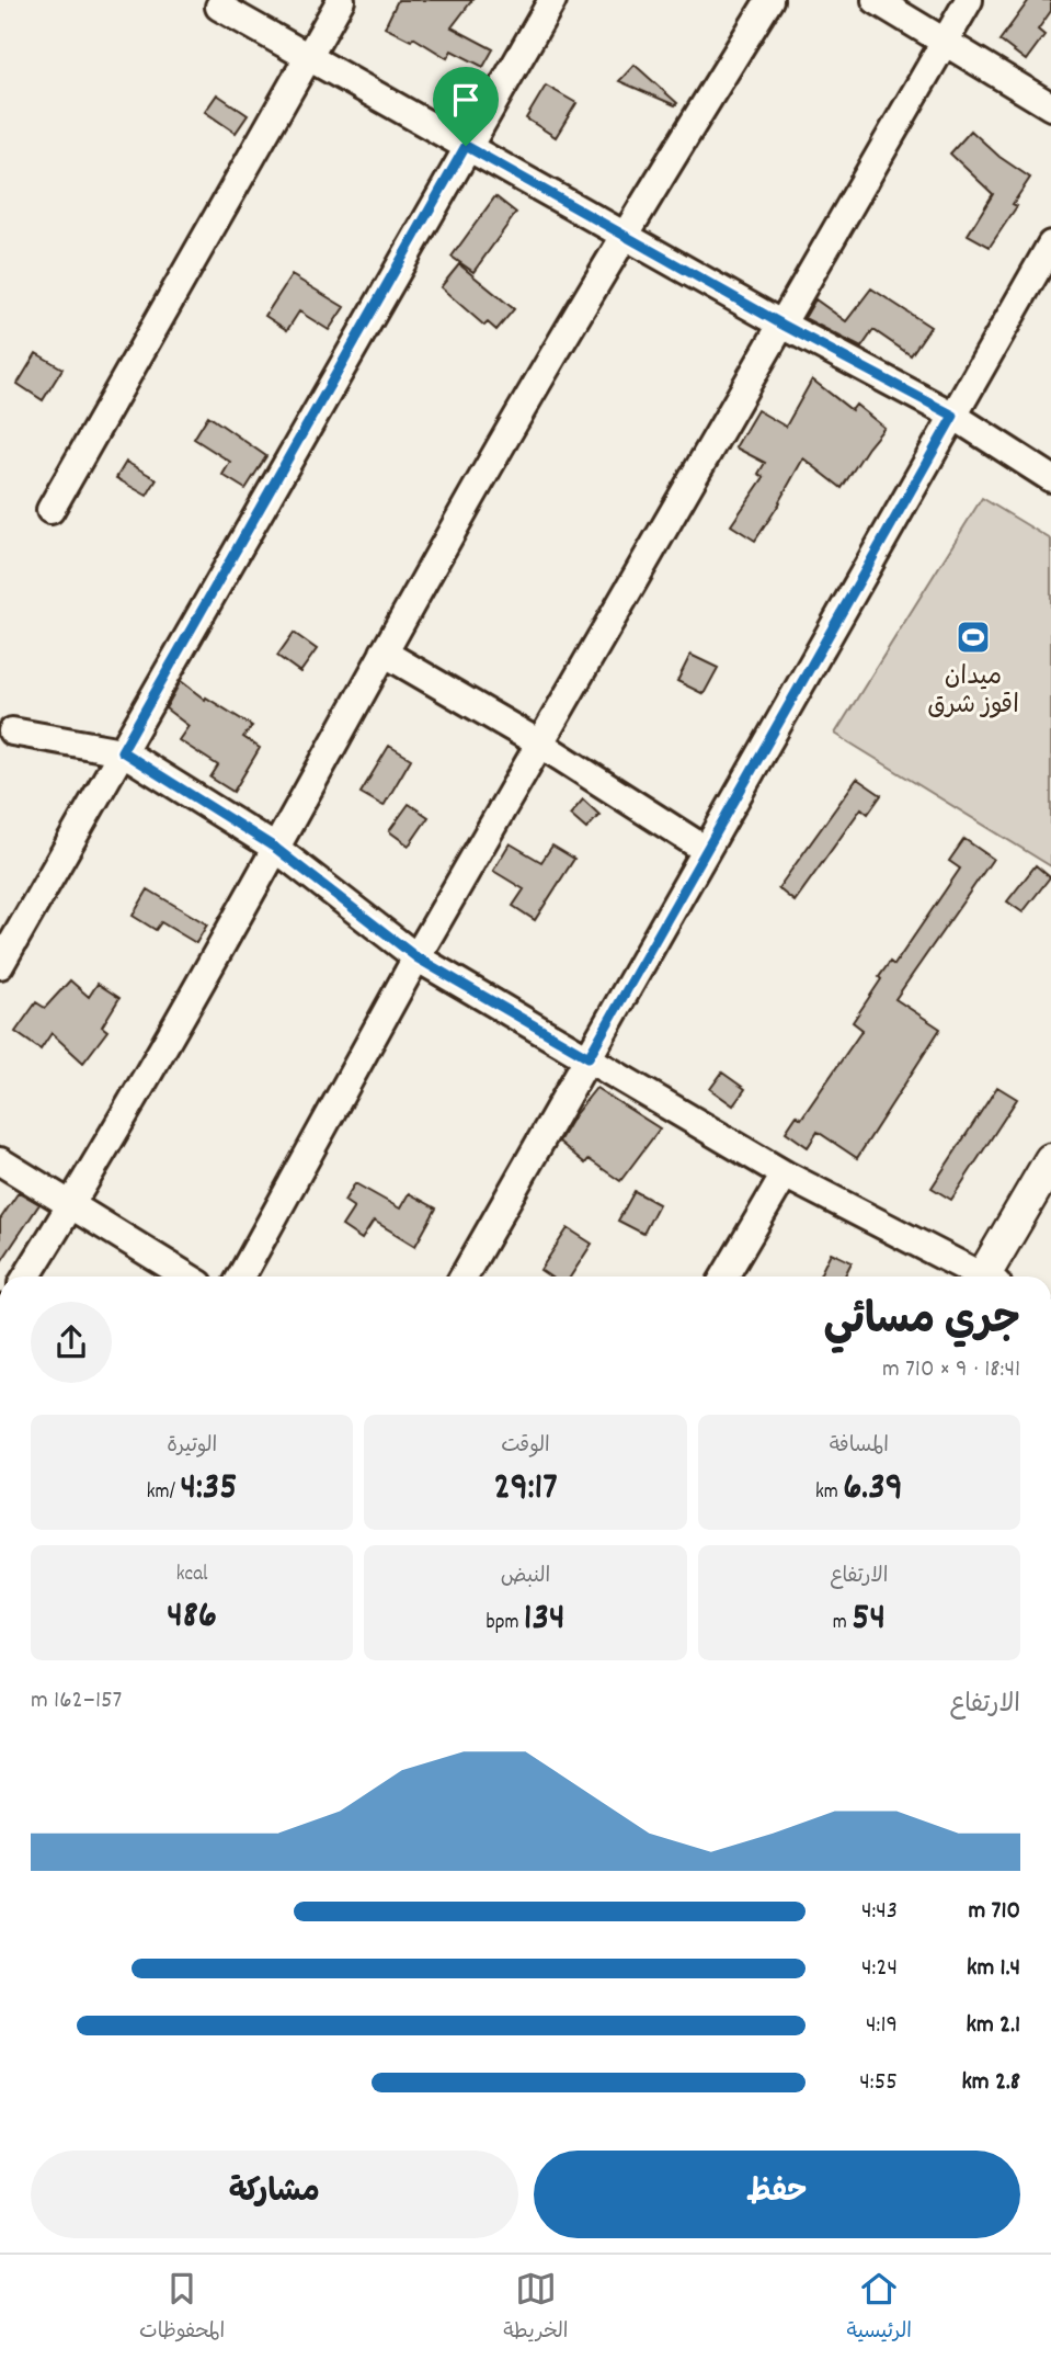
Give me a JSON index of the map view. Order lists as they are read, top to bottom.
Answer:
{
  "places": {
    "sports": ["ميدان اقوز شرق"]
  },
  "page": {
    "heading": ["جري مسائي", "18:41 · 9 × 710 m"],
    "stats": [
      ["المسافة", "6.39 km"],
      ["الوقت", "29:17"],
      ["الوتيرة", "4:35 /km"],
      ["الارتفاع", "54 m"],
      ["النبض", "134 bpm"],
      ["kcal", "486"]
    ],
    "chart": ["الارتفاع", "157–162 m"],
    "list": [
      {
        "name": "710 m",
        "note": "4:43"
      },
      {
        "name": "1.4 km",
        "note": "4:24"
      },
      {
        "name": "2.1 km",
        "note": "4:19"
      },
      {
        "name": "2.8 km",
        "note": "4:55"
      }
    ],
    "buttons": ["حفظ", "مشاركة"],
    "tabs": ["الرئيسية", "الخريطة", "المحفوظات"]
  }
}
